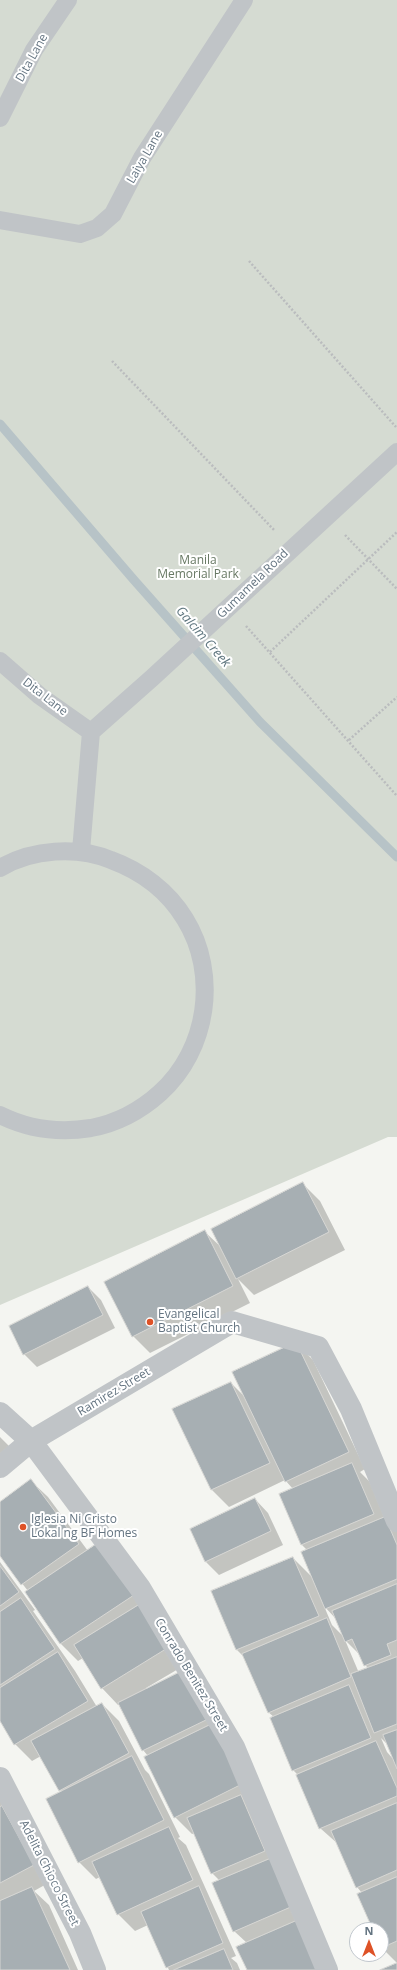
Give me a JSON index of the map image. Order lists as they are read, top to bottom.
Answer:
{
  "streets": {
    "street": ["Ramirez Street", "Conrado Benitez Street", "Adelita Chioco Street"],
    "lane": ["Dita Lane", "Laiya Lane", "Gumamela Road"]
  },
  "crossings": [
    ["Dita Lane", "Gumamela Road"],
    ["Ramirez Street", "Conrado Benitez Street"]
  ],
  "water": ["Galcim Creek"],
  "parks": ["Manila Memorial Park"],
  "places": ["Evangelical Baptist Church", "Iglesia Ni Cristo Lokal ng BF Homes"],
  "north": "top"
}
